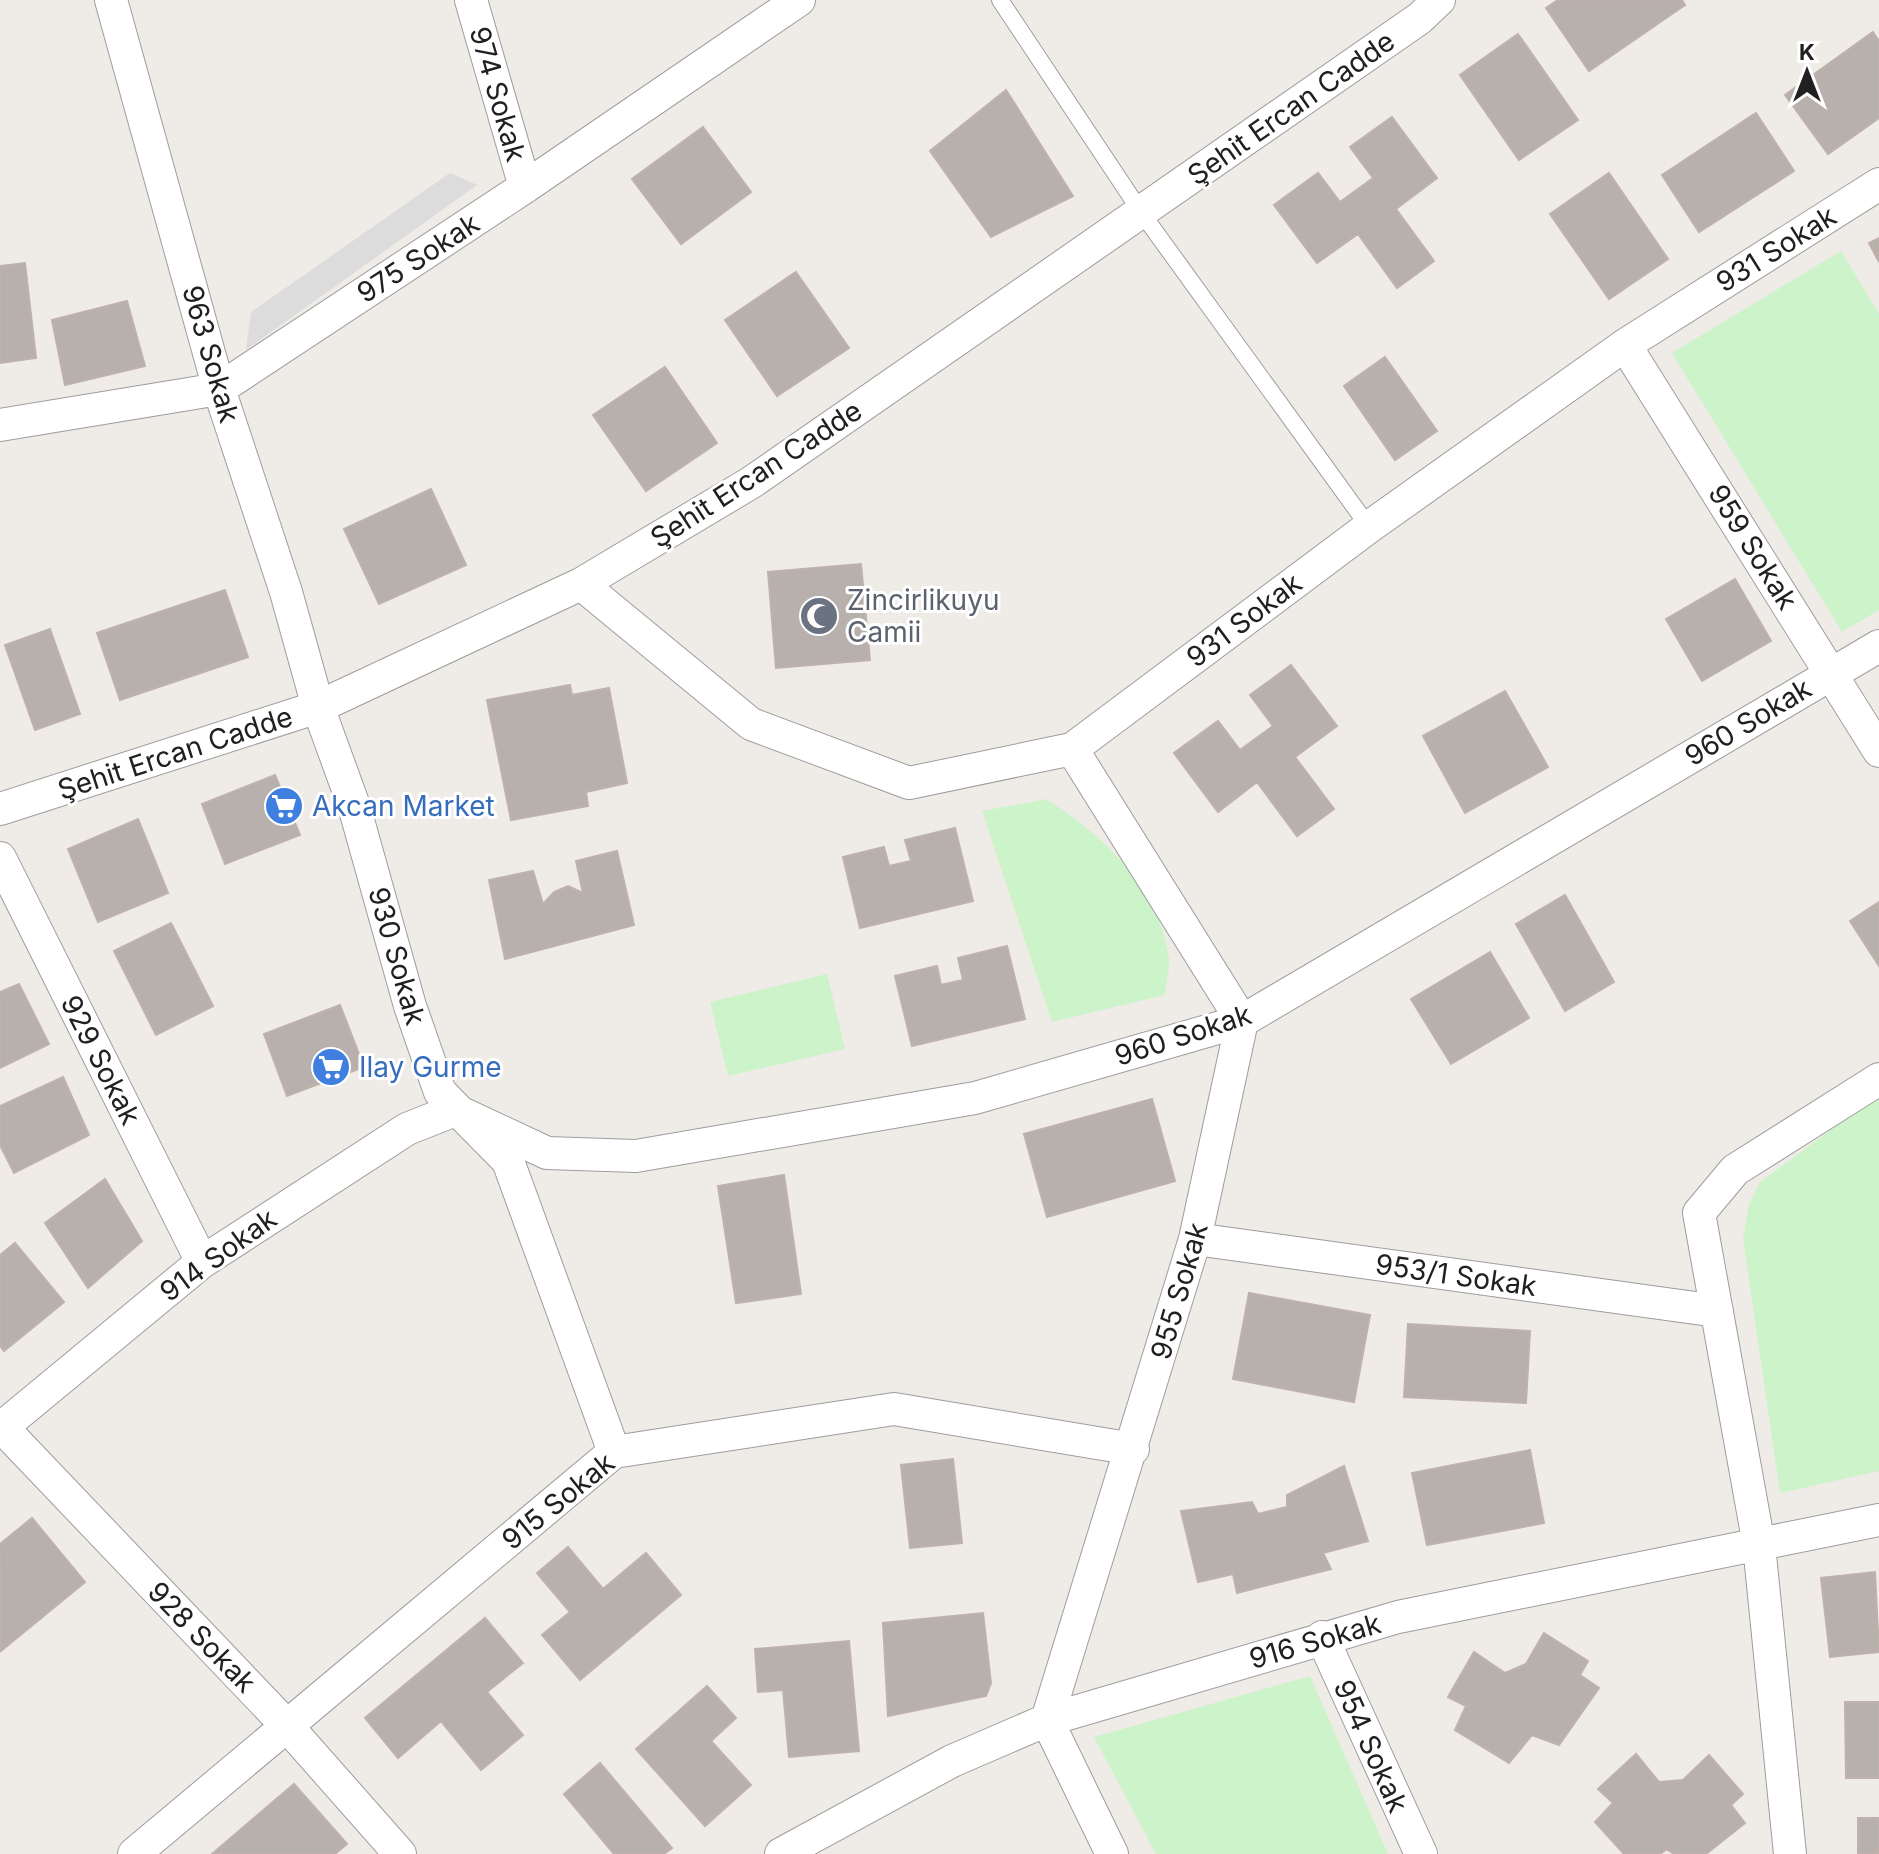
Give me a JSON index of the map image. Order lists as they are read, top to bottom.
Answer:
{
  "streets": {
    "street": [
      "974 Sokak",
      "Şehit Ercan Cadde",
      "931 Sokak",
      "975 Sokak",
      "963 Sokak",
      "959 Sokak",
      "960 Sokak",
      "930 Sokak",
      "929 Sokak",
      "914 Sokak",
      "953/1 Sokak",
      "955 Sokak",
      "915 Sokak",
      "928 Sokak",
      "916 Sokak",
      "954 Sokak"
    ]
  },
  "crossings": [
    ["974 Sokak", "975 Sokak"],
    ["Şehit Ercan Cadde", "931 Sokak"],
    ["Şehit Ercan Cadde", "963 Sokak"],
    ["Şehit Ercan Cadde", "930 Sokak"],
    ["931 Sokak", "959 Sokak"],
    ["975 Sokak", "963 Sokak"],
    ["963 Sokak", "930 Sokak"],
    ["959 Sokak", "960 Sokak"],
    ["960 Sokak", "930 Sokak"],
    ["960 Sokak", "914 Sokak"],
    ["960 Sokak", "955 Sokak"],
    ["930 Sokak", "914 Sokak"],
    ["930 Sokak", "915 Sokak"],
    ["929 Sokak", "914 Sokak"],
    ["914 Sokak", "928 Sokak"],
    ["953/1 Sokak", "955 Sokak"],
    ["955 Sokak", "915 Sokak"],
    ["955 Sokak", "916 Sokak"],
    ["915 Sokak", "928 Sokak"],
    ["916 Sokak", "954 Sokak"]
  ],
  "places": {
    "mosque": ["Zincirlikuyu Camii"],
    "supermarket": ["Akcan Market", "Ilay Gurme"]
  },
  "north": "top"
}
